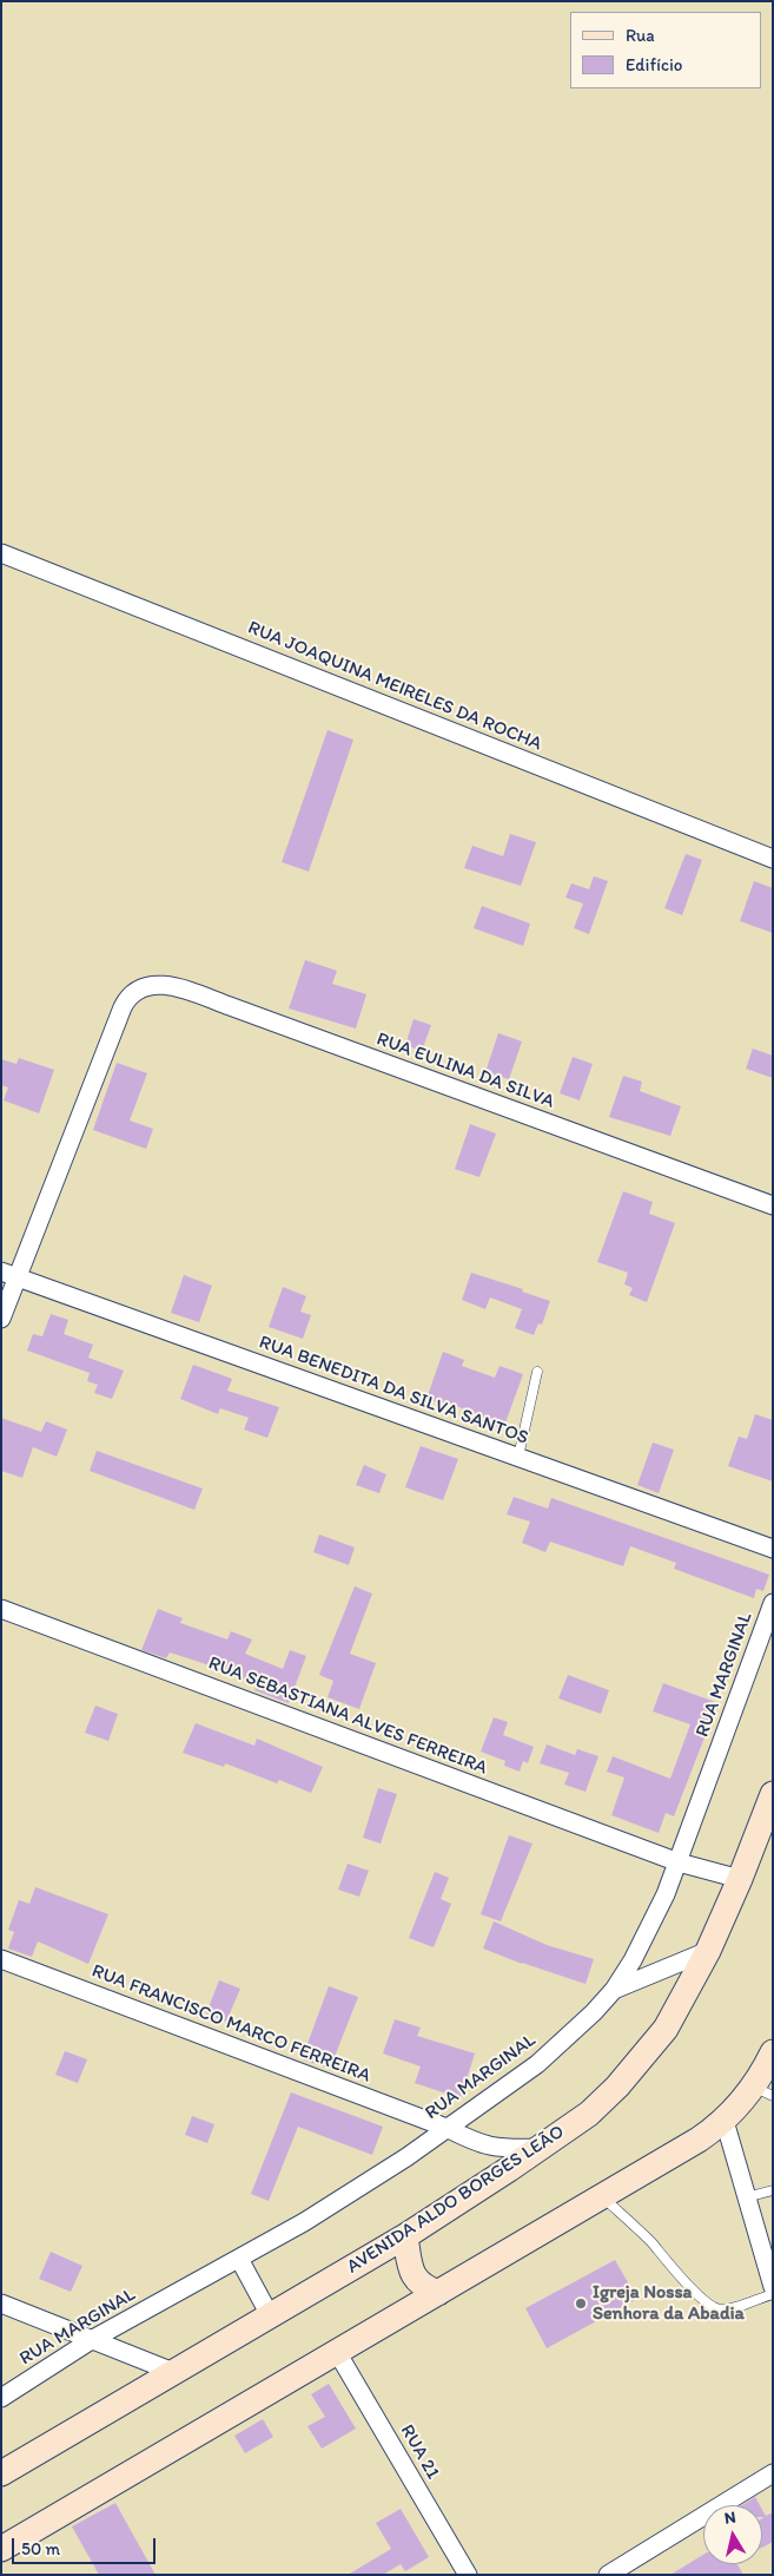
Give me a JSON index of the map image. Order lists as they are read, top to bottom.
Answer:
{
  "streets": {
    "street": [
      "RUA JOAQUINA MEIRELES DA ROCHA",
      "RUA EULINA DA SILVA",
      "RUA BENEDITA DA SILVA SANTOS",
      "RUA MARGINAL",
      "RUA SEBASTIANA ALVES FERREIRA",
      "RUA FRANCISCO MARCO FERREIRA",
      "AVENIDA ALDO BORGES LEÃO",
      "RUA 21"
    ]
  },
  "crossings": [
    ["RUA EULINA DA SILVA", "RUA BENEDITA DA SILVA SANTOS"],
    ["RUA MARGINAL", "RUA SEBASTIANA ALVES FERREIRA"],
    ["RUA MARGINAL", "RUA FRANCISCO MARCO FERREIRA"],
    ["RUA SEBASTIANA ALVES FERREIRA", "AVENIDA ALDO BORGES LEÃO"],
    ["RUA FRANCISCO MARCO FERREIRA", "AVENIDA ALDO BORGES LEÃO"]
  ],
  "places": ["Igreja Nossa Senhora da Abadia"],
  "legend": ["Rua", "Edifício"],
  "scale_bar": "50 m",
  "north": "top"
}
